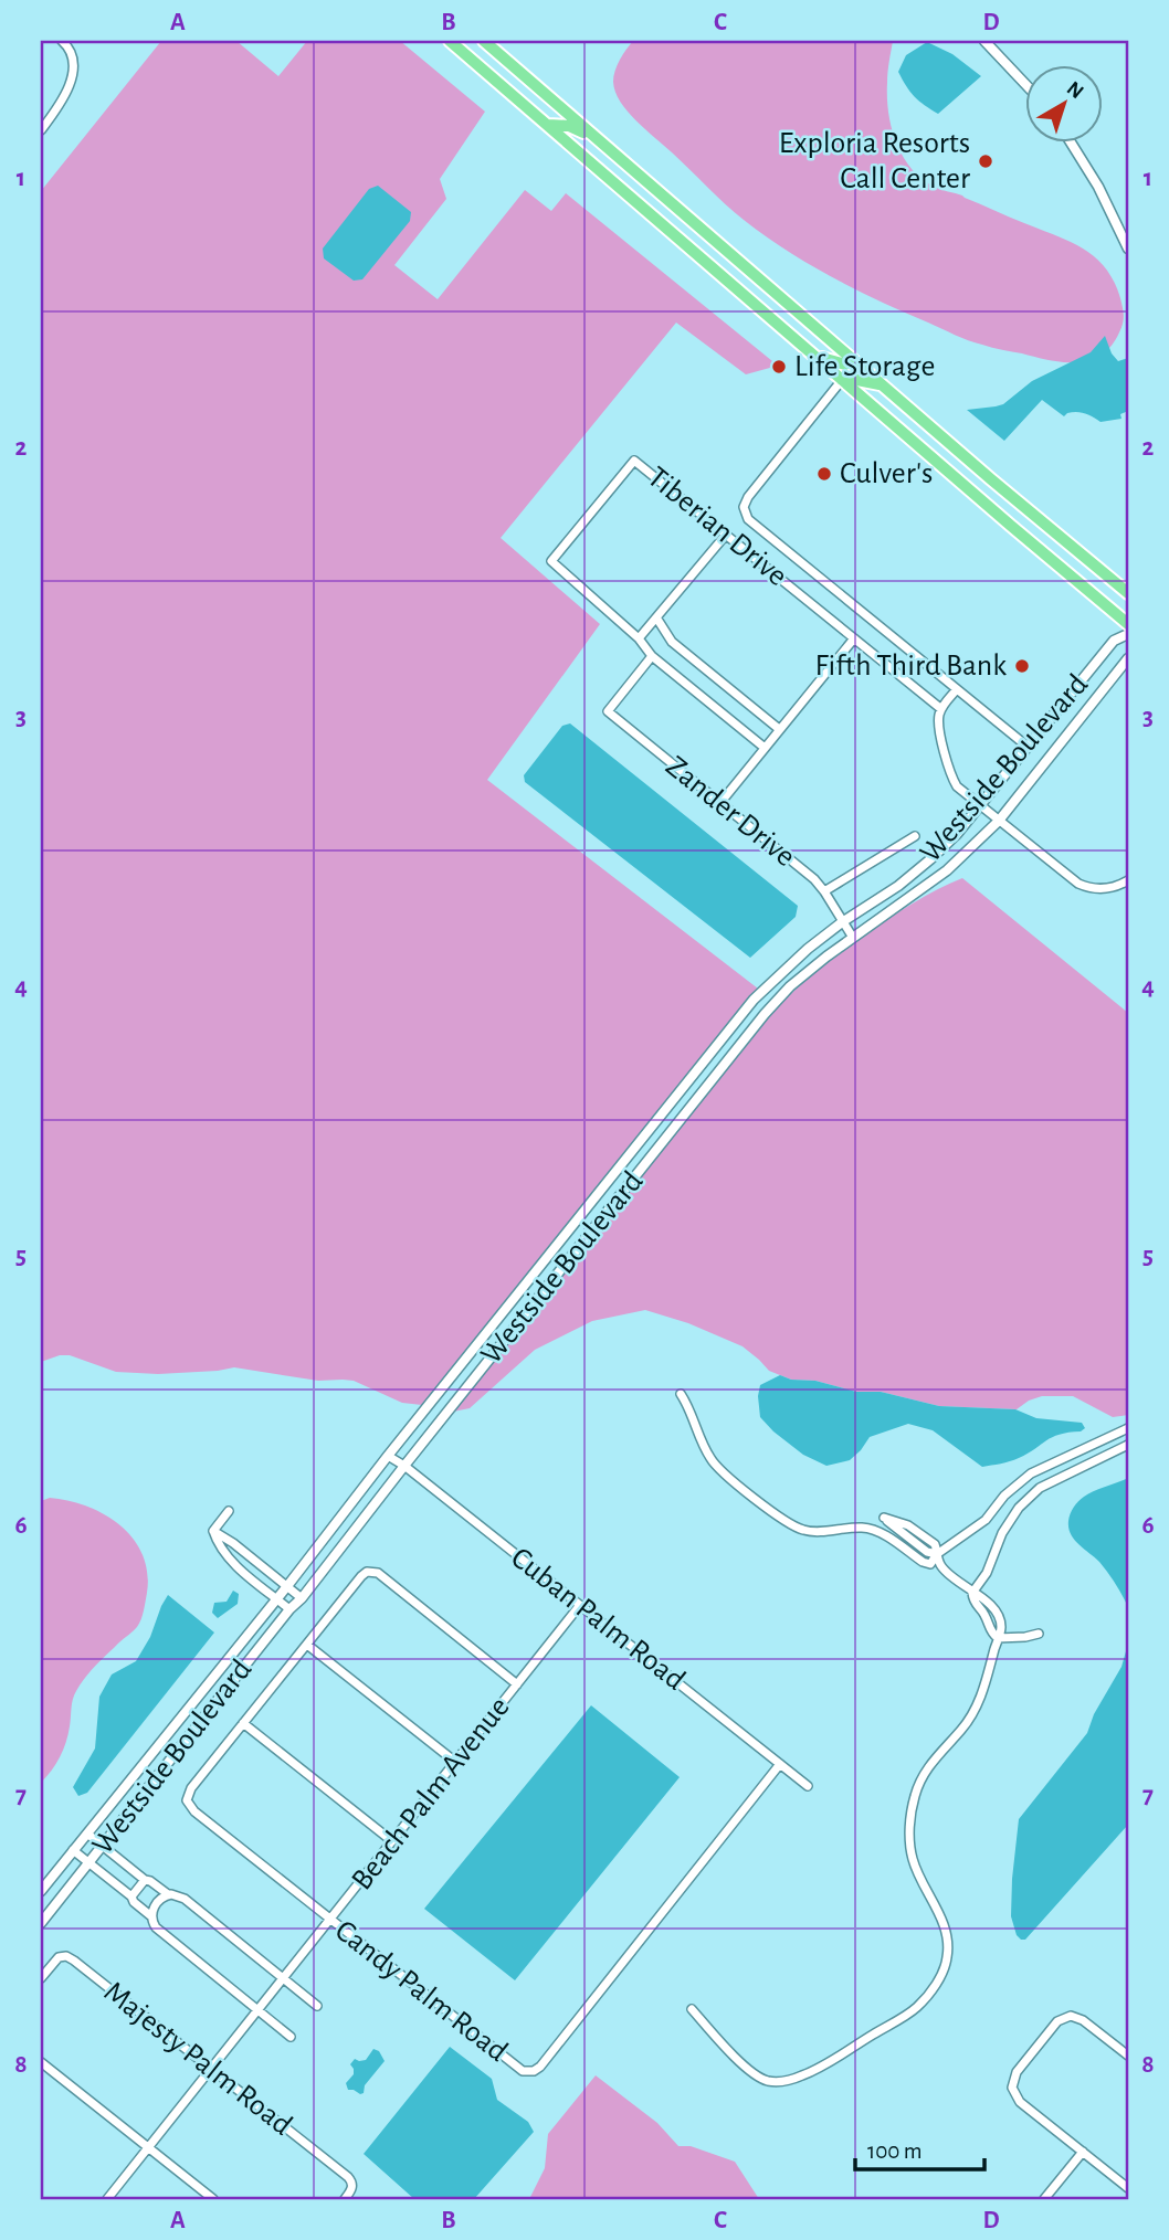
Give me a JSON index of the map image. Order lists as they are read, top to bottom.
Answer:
{
  "streets": {
    "street": [
      "Tiberian Drive",
      "Westside Boulevard",
      "Zander Drive",
      "Cuban Palm Road",
      "Beach Palm Avenue",
      "Candy Palm Road",
      "Majesty Palm Road"
    ]
  },
  "crossings": [
    ["Tiberian Drive", "Zander Drive"],
    ["Westside Boulevard", "Cuban Palm Road"],
    ["Cuban Palm Road", "Beach Palm Avenue"],
    ["Cuban Palm Road", "Candy Palm Road"],
    ["Beach Palm Avenue", "Candy Palm Road"],
    ["Beach Palm Avenue", "Majesty Palm Road"]
  ],
  "places": [
    "Exploria Resorts Call Center",
    "Life Storage",
    "Culver's",
    "Fifth Third Bank"
  ],
  "scale_bar": "100 m",
  "north": "top right",
  "grid": {
    "columns": [
      "A",
      "B",
      "C",
      "D"
    ],
    "rows": [
      "1",
      "2",
      "3",
      "4",
      "5",
      "6",
      "7",
      "8"
    ]
  }
}
